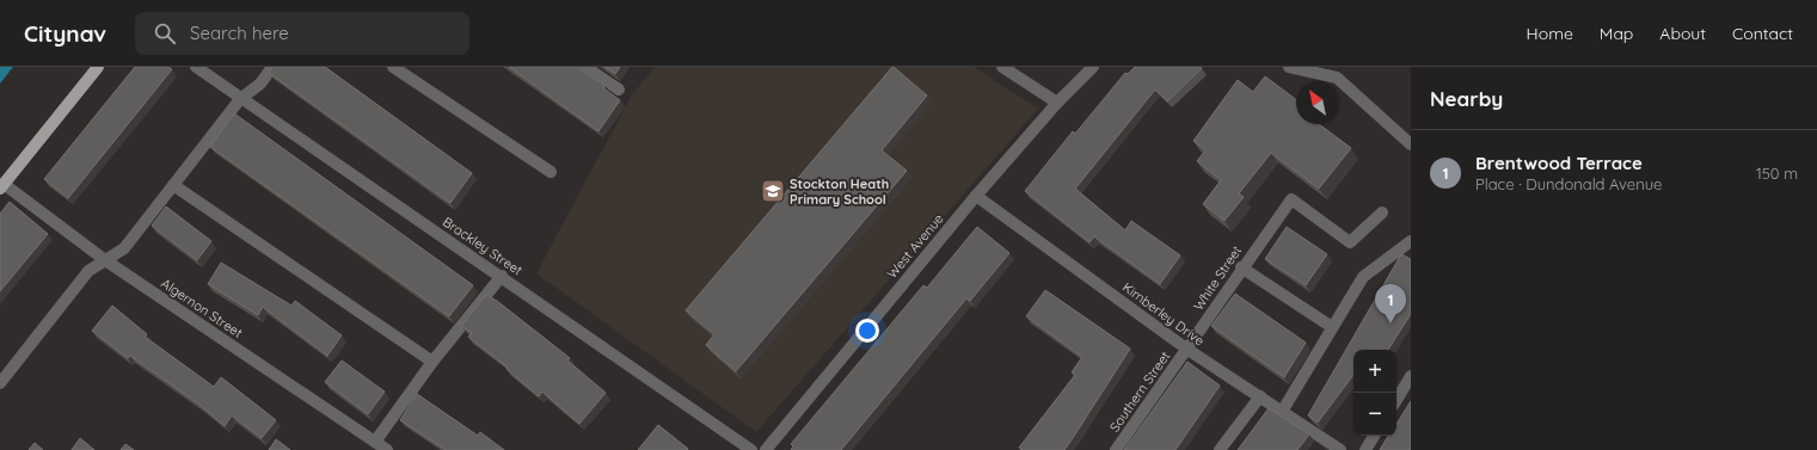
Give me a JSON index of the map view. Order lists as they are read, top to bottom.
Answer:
{
  "streets": {
    "street": [
      "Brackley Street",
      "West Avenue",
      "White Street",
      "Algernon Street",
      "Kimberley Drive",
      "Southern Street"
    ]
  },
  "crossings": [
    ["West Avenue", "Kimberley Drive"],
    ["White Street", "Kimberley Drive"],
    ["White Street", "Southern Street"],
    ["Kimberley Drive", "Southern Street"]
  ],
  "places": {
    "school or university": ["Stockton Heath Primary School"]
  },
  "north": "top left",
  "page": {
    "header": "Citynav",
    "search": "Search here",
    "nav": [
      "Home",
      "Map",
      "About",
      "Contact"
    ],
    "heading": "Nearby",
    "list": [
      {
        "mark": "1",
        "name": "Brentwood Terrace",
        "note": "Place · Dundonald Avenue",
        "value": "150 m"
      }
    ],
    "pins": "1",
    "map_buttons": ["+", "−"]
  }
}
